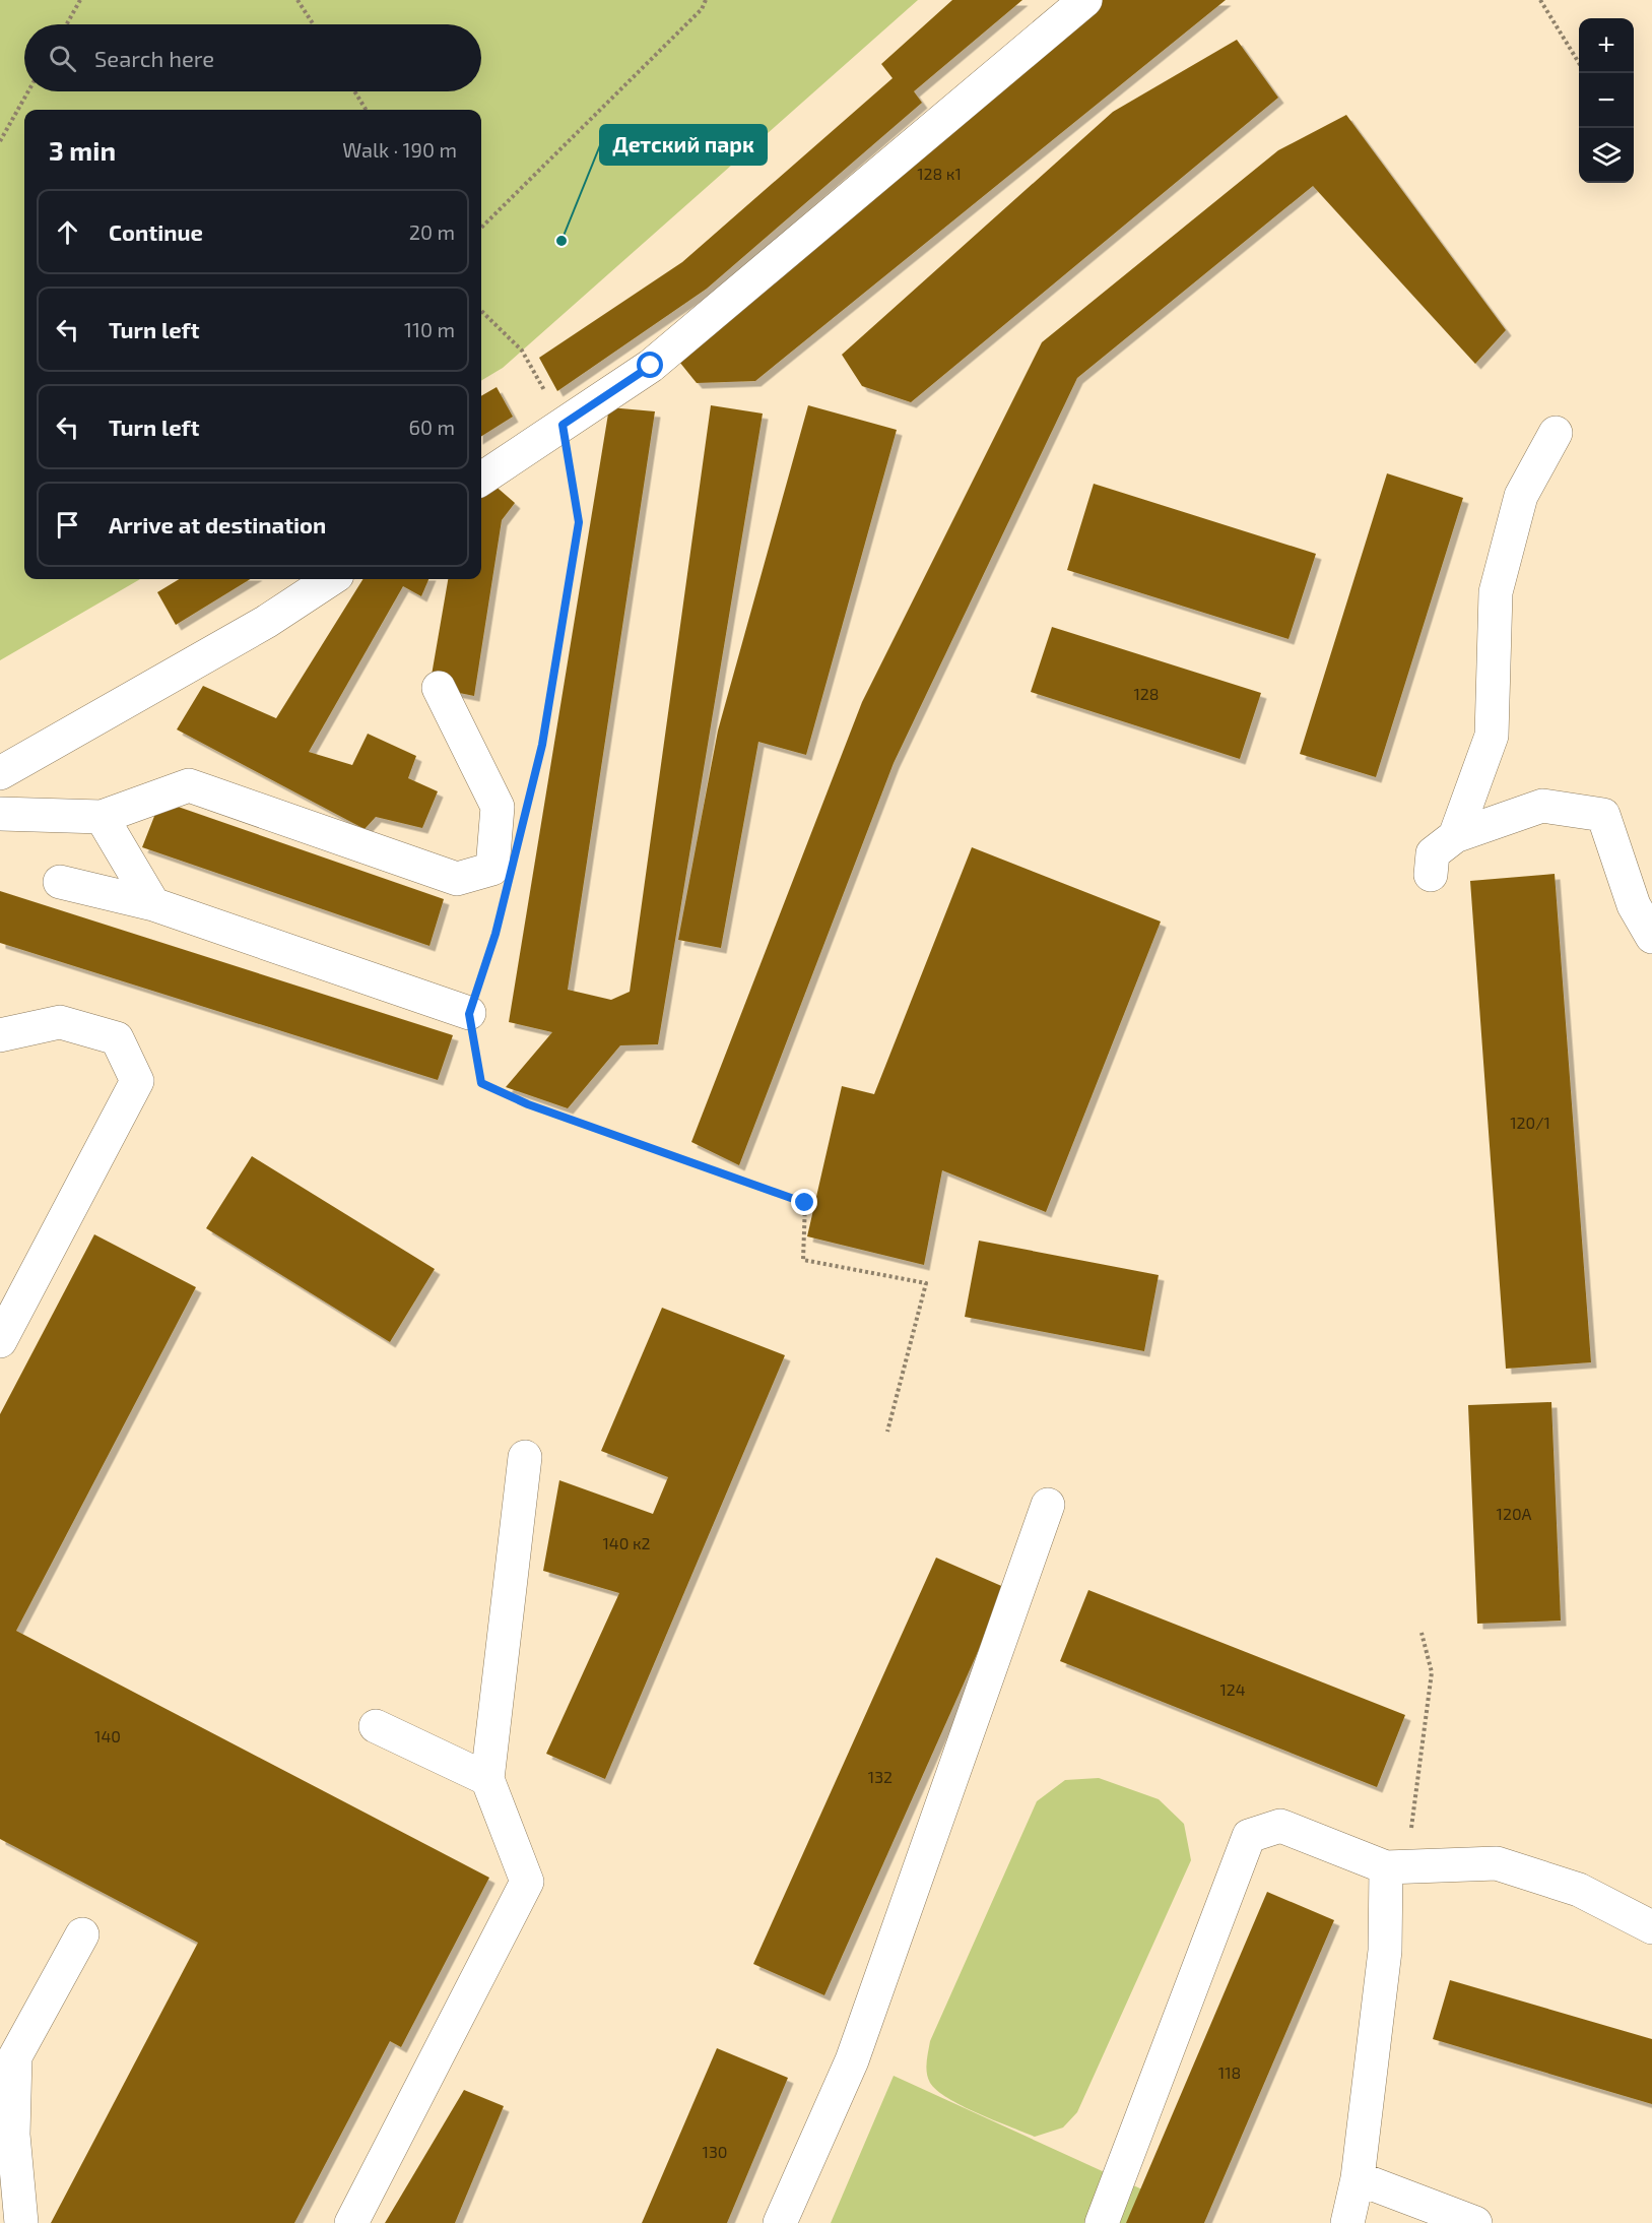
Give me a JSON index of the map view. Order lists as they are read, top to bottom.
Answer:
{
  "places": ["Детский парк"],
  "house_numbers": [
    "128 к1",
    "128",
    "120/1",
    "120А",
    "140 к2",
    "124",
    "140",
    "132",
    "118",
    "130"
  ],
  "page": {
    "map_buttons": ["+", "−"],
    "search": "Search here",
    "heading": ["3 min", "Walk · 190 m"],
    "list": [
      ["Continue", "20 m"],
      ["Turn left", "110 m"],
      ["Turn left", "60 m"],
      "Arrive at destination"
    ]
  }
}
